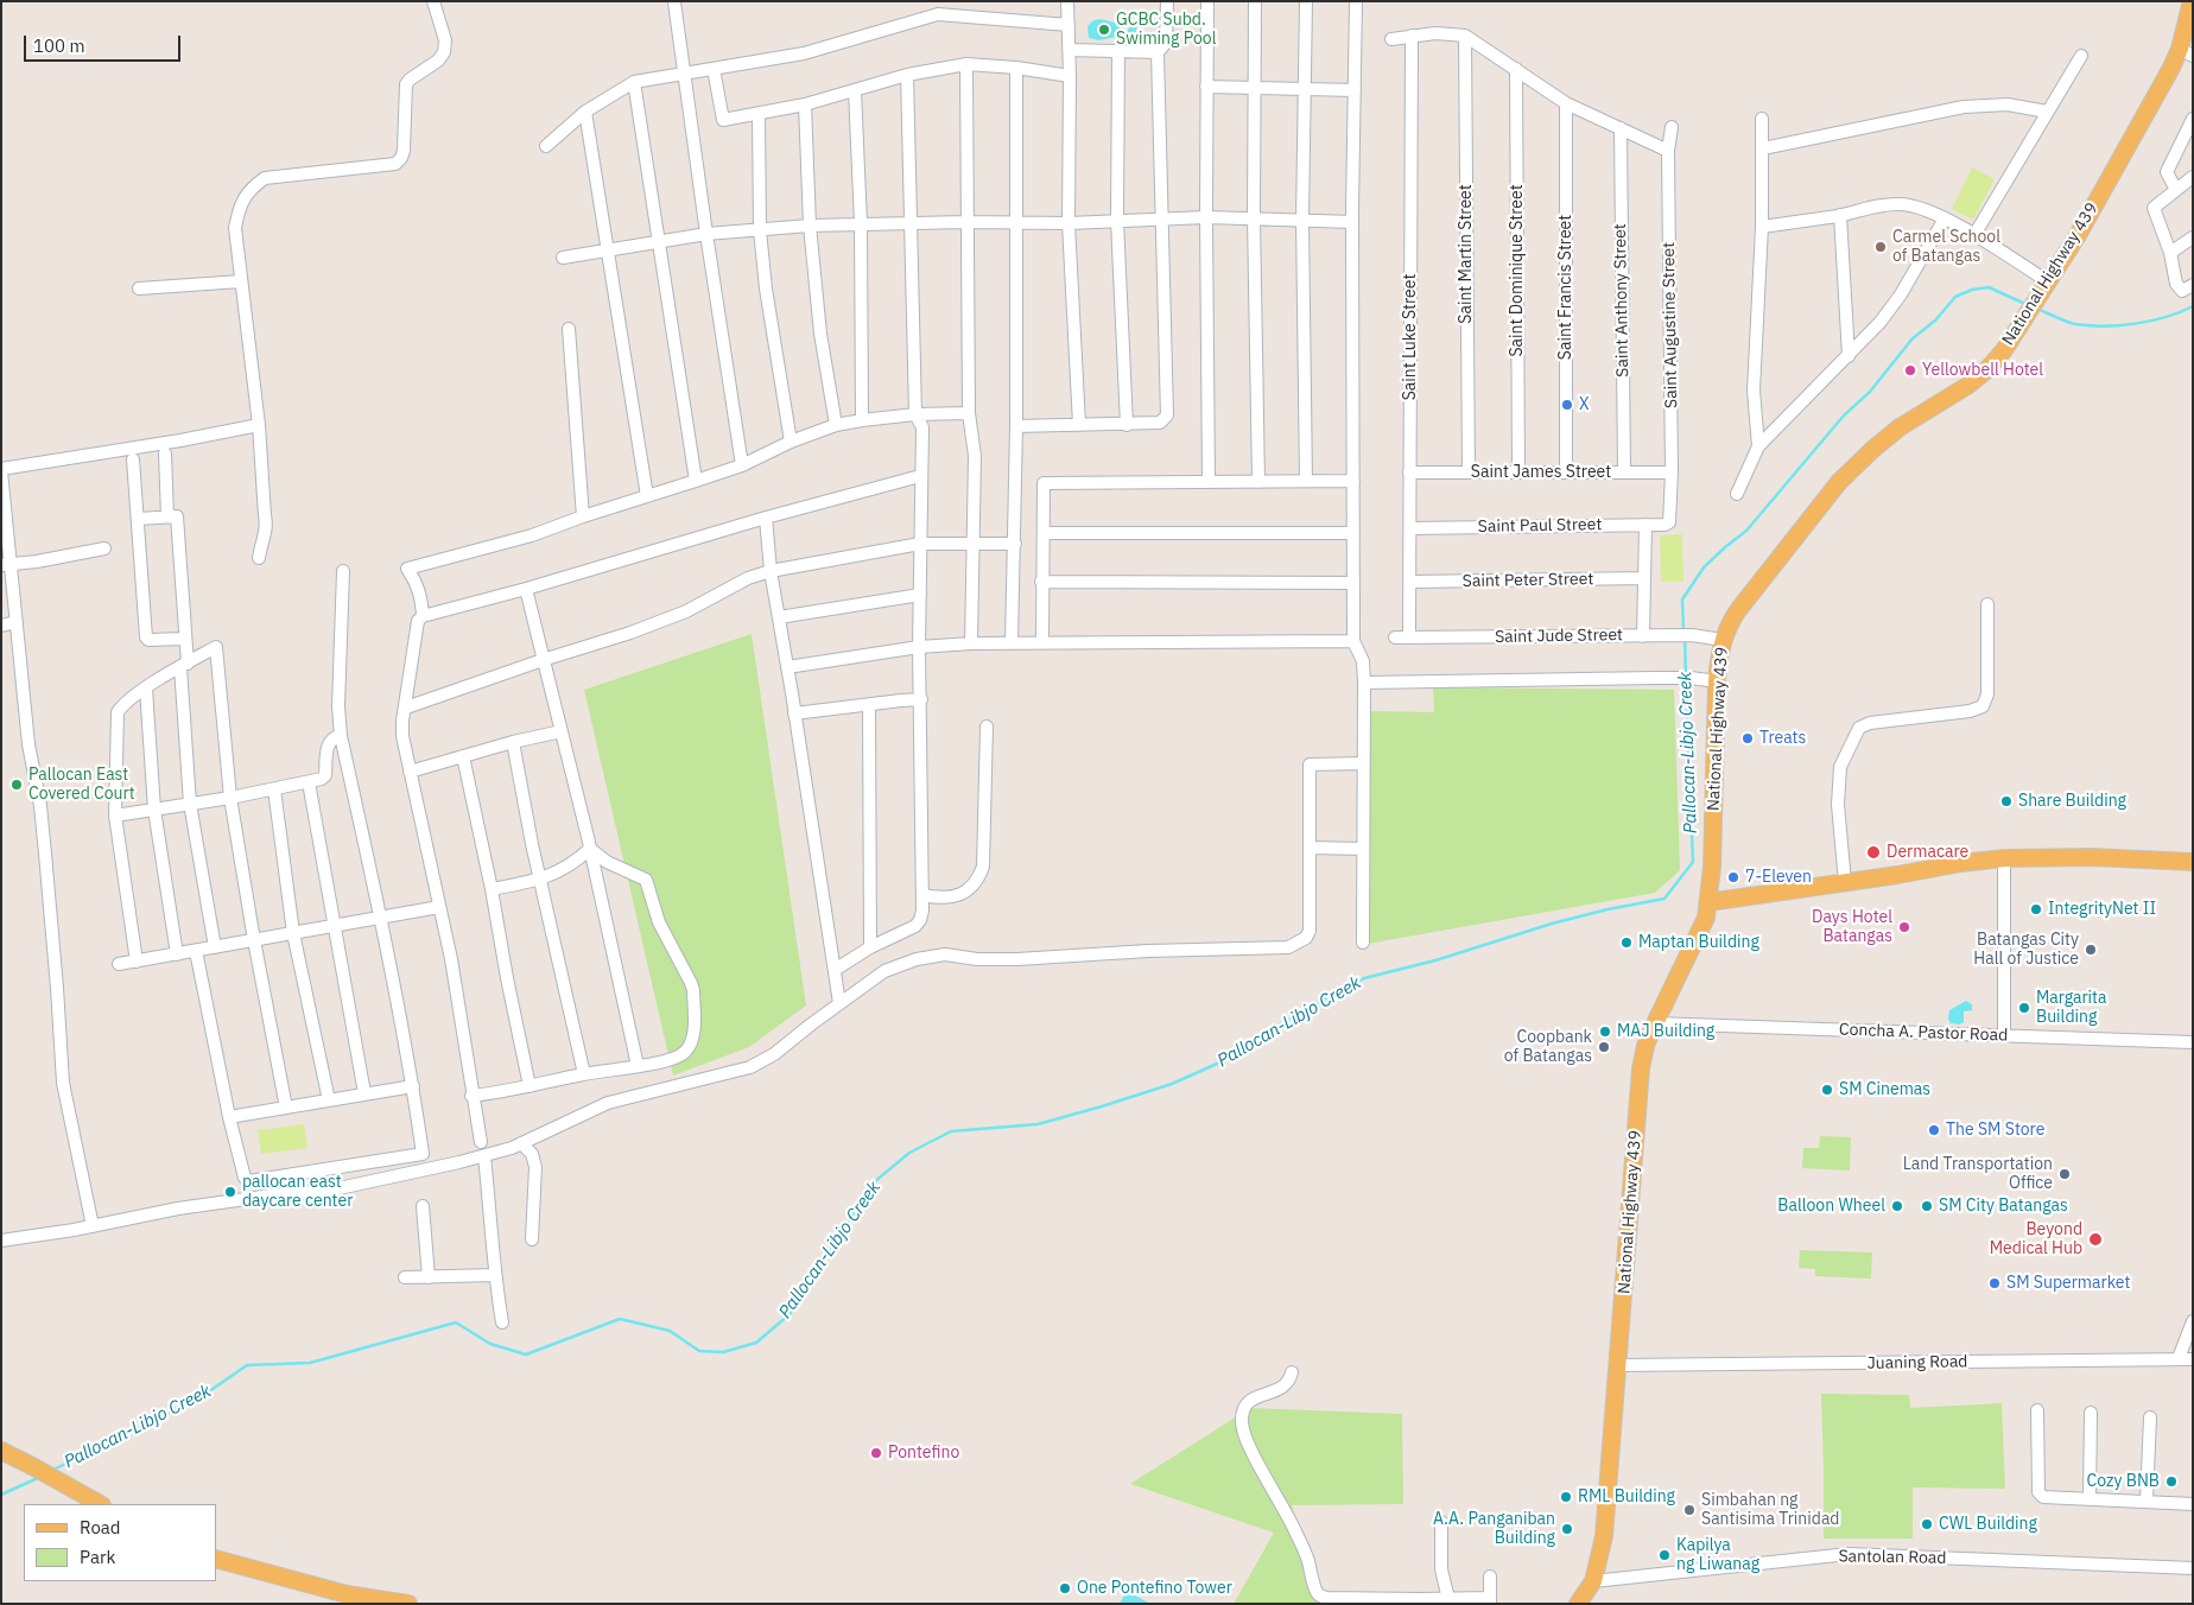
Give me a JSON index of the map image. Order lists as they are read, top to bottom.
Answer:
{
  "streets": {
    "main road": ["National Highway 439"],
    "street": [
      "Saint Martin Street",
      "Saint Dominique Street",
      "Saint Francis Street",
      "Saint Anthony Street",
      "Saint Augustine Street",
      "Saint Luke Street",
      "Saint James Street",
      "Saint Paul Street",
      "Saint Peter Street",
      "Saint Jude Street",
      "Concha A. Pastor Road",
      "Juaning Road",
      "Santolan Road"
    ]
  },
  "crossings": [
    ["Saint Martin Street", "Saint James Street"],
    ["Saint Dominique Street", "Saint James Street"],
    ["National Highway 439", "Saint Jude Street"],
    ["National Highway 439", "Concha A. Pastor Road"],
    ["National Highway 439", "Juaning Road"],
    ["National Highway 439", "Santolan Road"],
    ["Saint Francis Street", "Saint James Street"],
    ["Saint Anthony Street", "Saint James Street"],
    ["Saint Augustine Street", "Saint James Street"],
    ["Saint Augustine Street", "Saint Paul Street"],
    ["Saint Luke Street", "Saint James Street"],
    ["Saint Luke Street", "Saint Paul Street"],
    ["Saint Luke Street", "Saint Peter Street"],
    ["Saint Luke Street", "Saint Jude Street"]
  ],
  "water": ["Pallocan-Libjo Creek"],
  "places": [
    "GCBC Subd. Swiming Pool",
    "Carmel School of Batangas",
    "Yellowbell Hotel",
    "X",
    "Treats",
    "Pallocan East Covered Court",
    "Share Building",
    "Dermacare",
    "7-Eleven",
    "IntegrityNet II",
    "Days Hotel Batangas",
    "Maptan Building",
    "Batangas City Hall of Justice",
    "Margarita Building",
    "MAJ Building",
    "Coopbank of Batangas",
    "SM Cinemas",
    "The SM Store",
    "Land Transportation Office",
    "pallocan east daycare center",
    "Balloon Wheel",
    "SM City Batangas",
    "Beyond Medical Hub",
    "SM Supermarket",
    "Pontefino",
    "Cozy BNB",
    "RML Building",
    "Simbahan ng Santisima Trinidad",
    "CWL Building",
    "A.A. Panganiban Building",
    "Kapilya ng Liwanag",
    "One Pontefino Tower"
  ],
  "legend": ["Road", "Park"],
  "scale_bar": "100 m"
}
